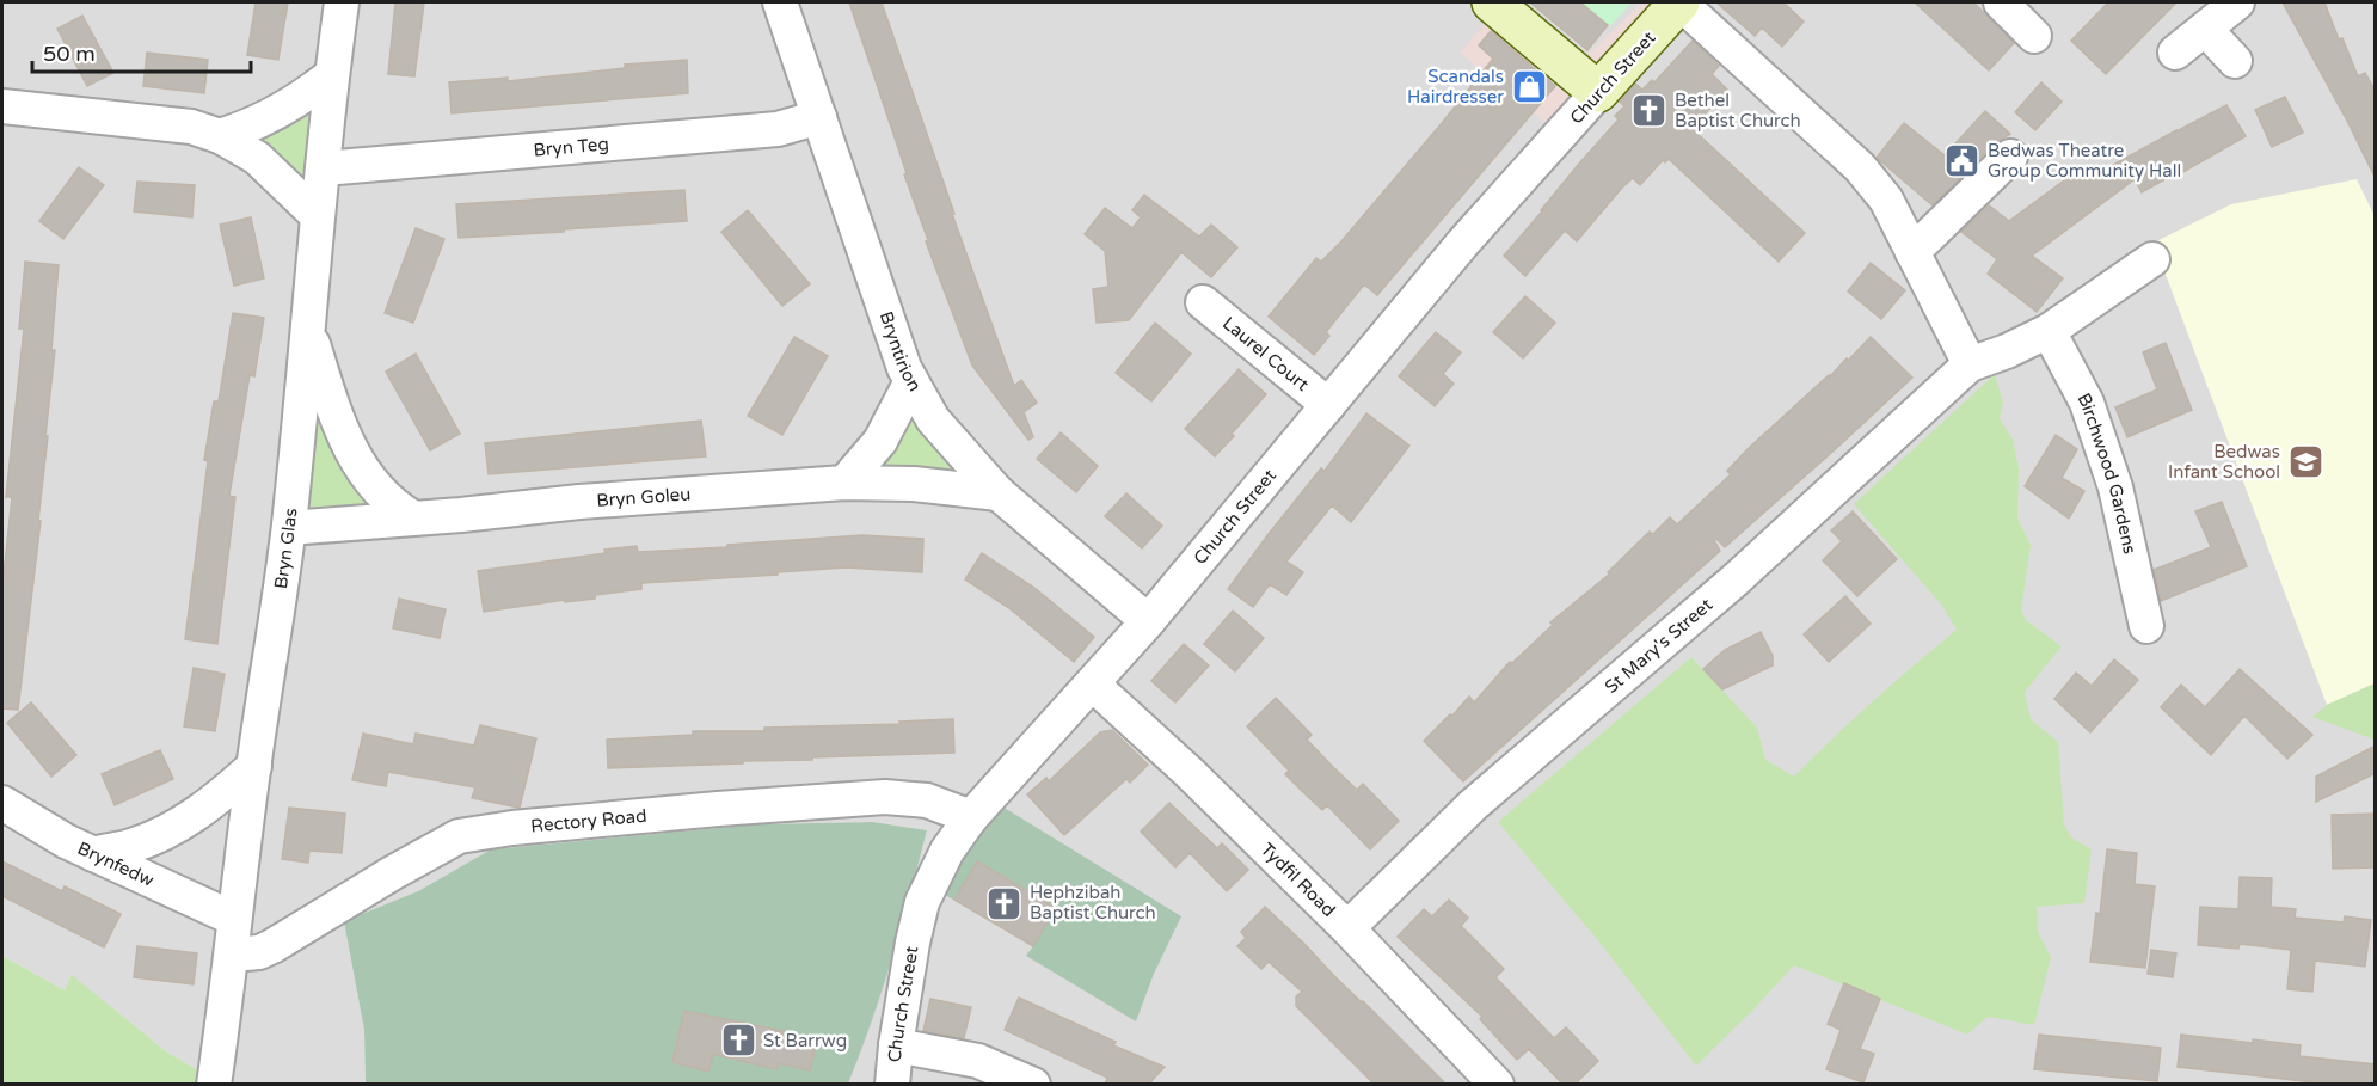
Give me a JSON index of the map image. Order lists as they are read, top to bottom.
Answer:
{
  "streets": {
    "street": [
      "Church Street",
      "Bryn Teg",
      "Bryntirion",
      "Laurel Court",
      "Birchwood Gardens",
      "Bryn Goleu",
      "Bryn Glas",
      "St Mary's Street",
      "Rectory Road",
      "Brynfedw",
      "Tydfil Road"
    ]
  },
  "crossings": [
    ["Church Street", "Bryntirion"],
    ["Church Street", "Laurel Court"],
    ["Church Street", "Rectory Road"],
    ["Church Street", "Tydfil Road"],
    ["Bryn Teg", "Bryntirion"],
    ["Bryn Teg", "Bryn Glas"],
    ["Bryntirion", "Bryn Goleu"],
    ["Birchwood Gardens", "St Mary's Street"],
    ["Bryn Goleu", "Bryn Glas"],
    ["Bryn Glas", "Rectory Road"],
    ["Bryn Glas", "Brynfedw"],
    ["St Mary's Street", "Tydfil Road"]
  ],
  "places": {
    "shop": ["Scandals Hairdresser"],
    "church": ["Bethel Baptist Church", "Hephzibah Baptist Church", "St Barrwg"],
    "public building": ["Bedwas Theatre Group Community Hall"],
    "school or university": ["Bedwas Infant School"]
  },
  "scale_bar": "50 m"
}
